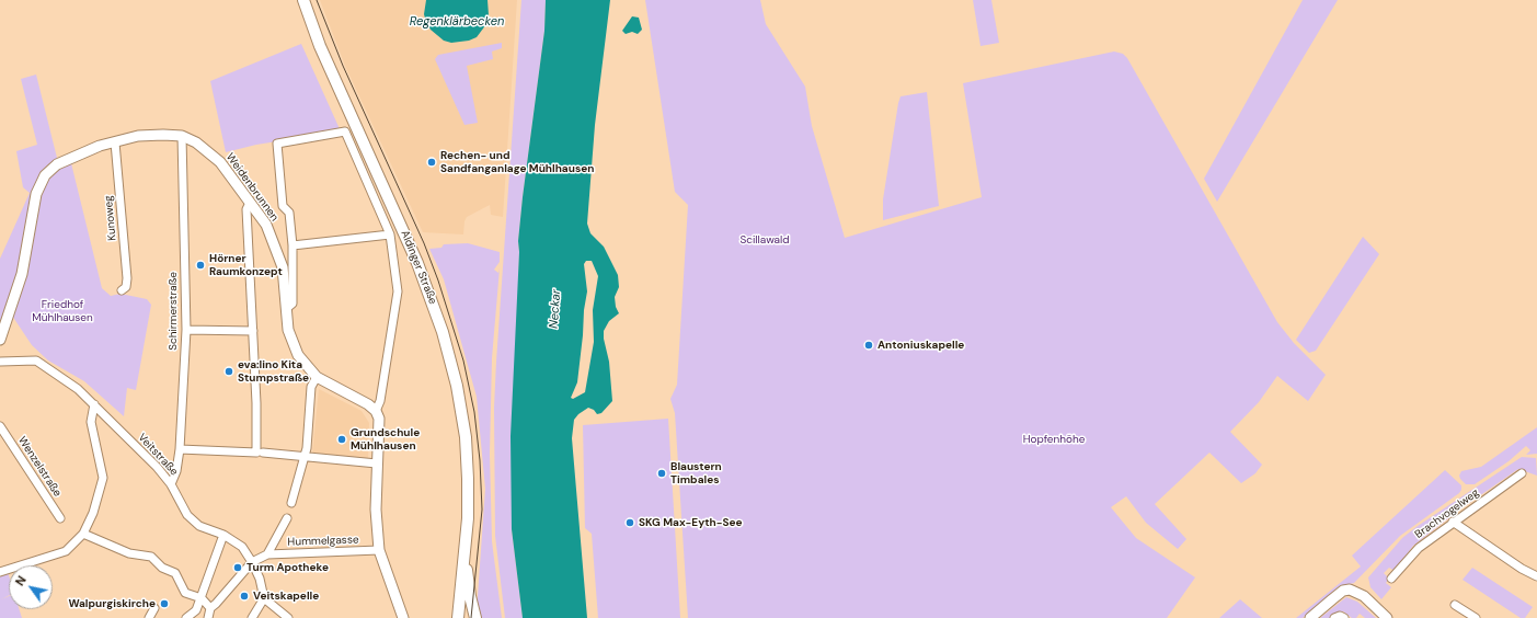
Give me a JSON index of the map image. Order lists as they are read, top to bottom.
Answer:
{
  "streets": {
    "main road": ["Aldinger Straße"],
    "street": [
      "Weidenbrunnen",
      "Kunoweg",
      "Schirmerstraße",
      "Veitstraße",
      "Wenzelstraße",
      "Brachvogelweg",
      "Hummelgasse"
    ]
  },
  "crossings": [
    ["Weidenbrunnen", "Kunoweg"],
    ["Weidenbrunnen", "Aldinger Straße"],
    ["Weidenbrunnen", "Schirmerstraße"],
    ["Aldinger Straße", "Hummelgasse"],
    ["Schirmerstraße", "Veitstraße"]
  ],
  "water": ["Regenklärbecken", "Neckar"],
  "parks": ["Scillawald", "Friedhof Mühlhausen", "Hopfenhöhe"],
  "places": [
    "Rechen- und Sandfanganlage Mühlhausen",
    "Hörner Raumkonzept",
    "Antoniuskapelle",
    "eva:lino Kita Stumpstraße",
    "Grundschule Mühlhausen",
    "Blaustern Timbales",
    "SKG Max-Eyth-See",
    "Turm Apotheke",
    "Veitskapelle",
    "Walpurgiskirche"
  ],
  "north": "top left"
}
